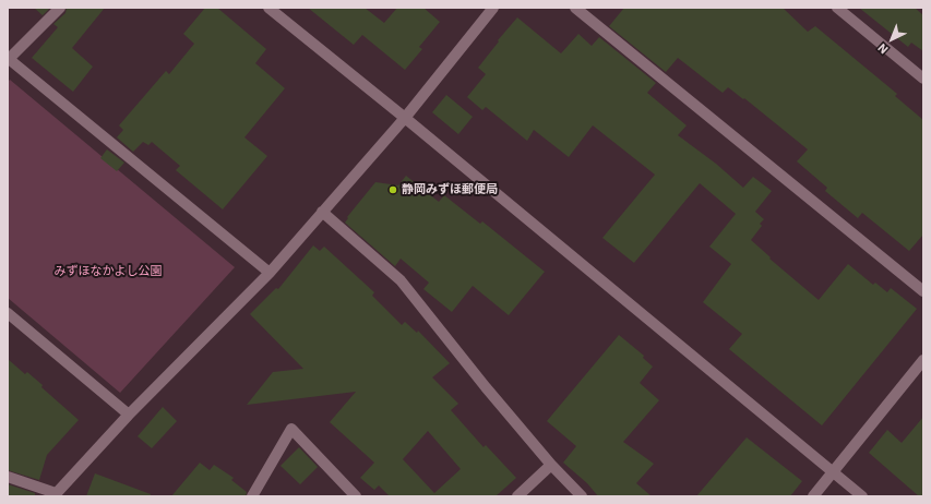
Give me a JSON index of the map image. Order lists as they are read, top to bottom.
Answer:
{
  "parks": ["みずほなかよし公園"],
  "places": ["静岡みずほ郵便局"],
  "north": "bottom left"
}
